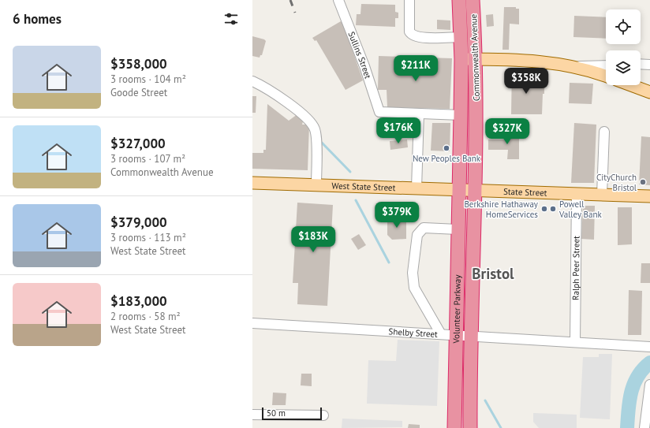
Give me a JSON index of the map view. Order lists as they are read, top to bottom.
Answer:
{
  "streets": {
    "highway": ["Commonwealth Avenue", "Volunteer Parkway"],
    "main road": ["West State Street", "State Street"],
    "street": ["Sullins Street", "Ralph Peer Street", "Shelby Street"]
  },
  "crossings": [
    ["Commonwealth Avenue", "West State Street"],
    ["Commonwealth Avenue", "State Street"],
    ["Commonwealth Avenue", "Volunteer Parkway"],
    ["West State Street", "State Street"],
    ["West State Street", "Volunteer Parkway"],
    ["State Street", "Ralph Peer Street"],
    ["State Street", "Volunteer Parkway"],
    ["Ralph Peer Street", "Shelby Street"],
    ["Volunteer Parkway", "Shelby Street"]
  ],
  "districts": ["Bristol"],
  "places": [
    "New Peoples Bank",
    "CityChurch Bristol",
    "Berkshire Hathaway HomeServices",
    "Powell Valley Bank"
  ],
  "scale_bar": "50 m",
  "page": {
    "heading": "6 homes",
    "list": [
      {
        "name": "$358,000",
        "note": "3 rooms · 104 m² · Goode Street"
      },
      {
        "name": "$327,000",
        "note": "3 rooms · 107 m² · Commonwealth Avenue"
      },
      {
        "name": "$379,000",
        "note": "3 rooms · 113 m² · West State Street"
      },
      {
        "name": "$183,000",
        "note": "2 rooms · 58 m² · West State Street"
      }
    ],
    "price": [
      "$211K",
      "$358K",
      "$176K",
      "$327K",
      "$379K",
      "$183K"
    ],
    "scale": "50 m"
  }
}
